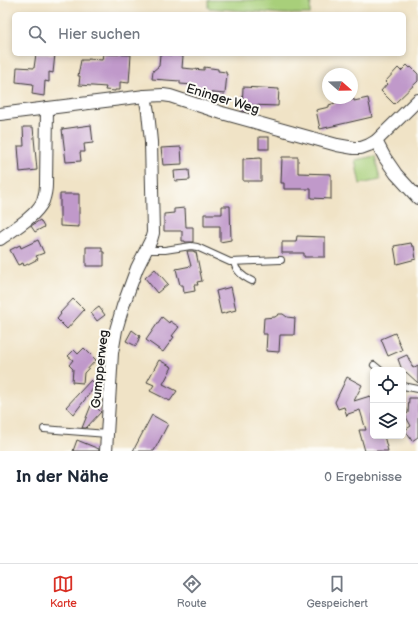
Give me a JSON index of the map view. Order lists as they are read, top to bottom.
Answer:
{
  "streets": {
    "street": ["Eninger Weg", "Gumpperweg"]
  },
  "crossings": [
    ["Eninger Weg", "Gumpperweg"]
  ],
  "north": "right",
  "page": {
    "search": "Hier suchen",
    "heading": ["In der Nähe", "0 Ergebnisse"],
    "nav": ["Karte", "Route", "Gespeichert"]
  }
}
